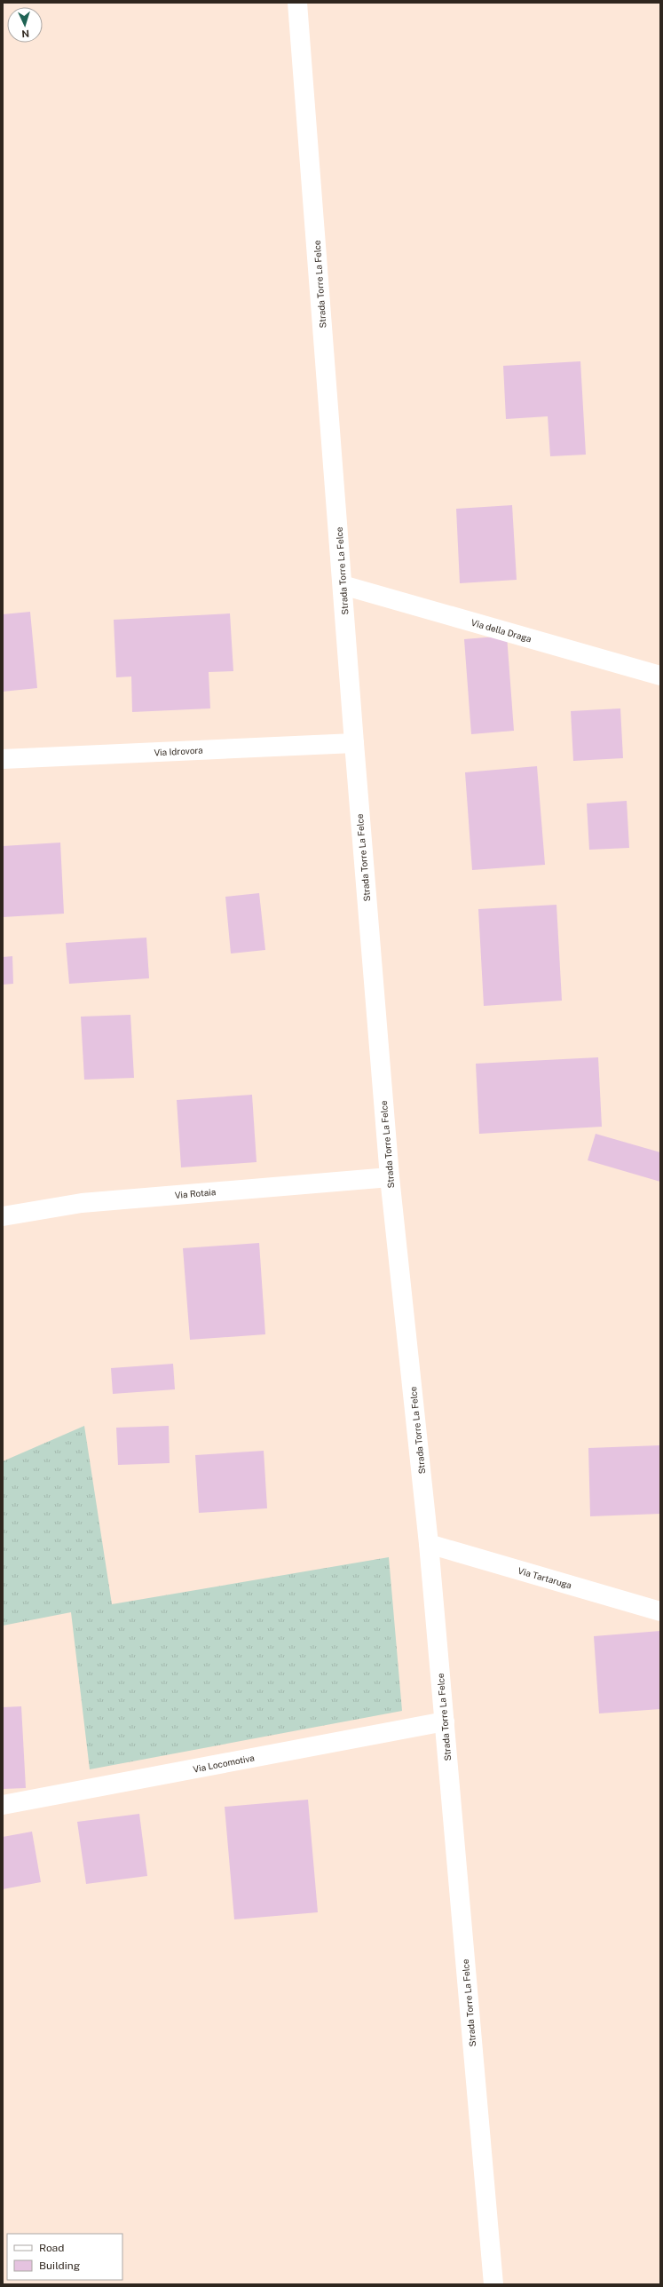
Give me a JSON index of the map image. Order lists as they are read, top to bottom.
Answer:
{
  "streets": {
    "street": [
      "Strada Torre La Felce",
      "Via della Draga",
      "Via Idrovora",
      "Via Rotaia",
      "Via Tartaruga",
      "Via Locomotiva"
    ]
  },
  "crossings": [
    ["Strada Torre La Felce", "Via della Draga"],
    ["Strada Torre La Felce", "Via Idrovora"],
    ["Strada Torre La Felce", "Via Rotaia"],
    ["Strada Torre La Felce", "Via Tartaruga"],
    ["Strada Torre La Felce", "Via Locomotiva"]
  ],
  "legend": ["Road", "Building"],
  "north": "bottom"
}
